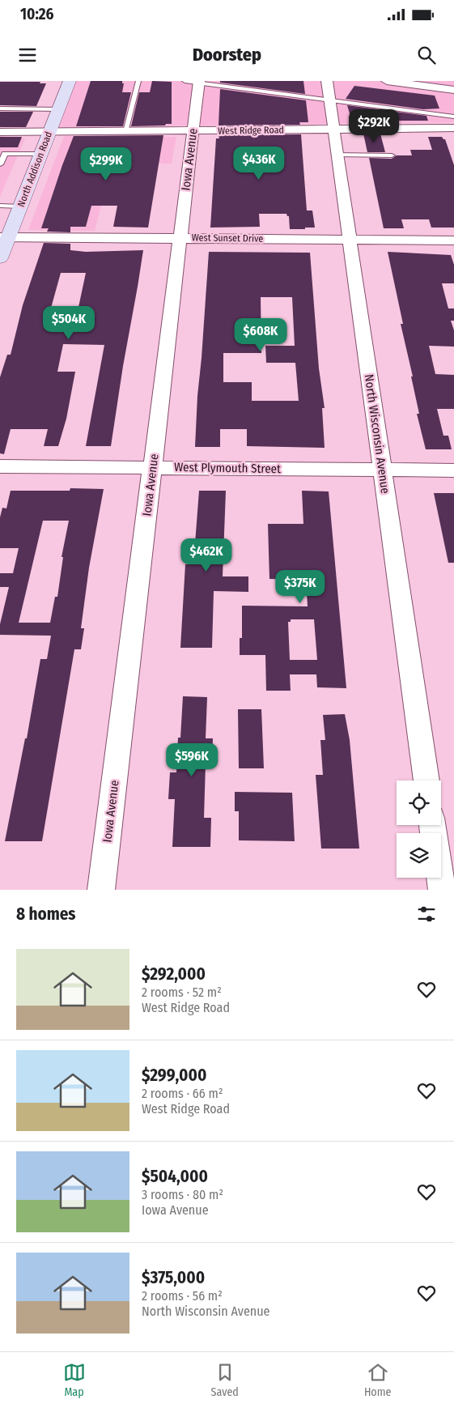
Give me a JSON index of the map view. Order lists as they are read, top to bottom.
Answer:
{
  "streets": {
    "street": [
      "West Ridge Road",
      "Iowa Avenue",
      "North Addison Road",
      "West Sunset Drive",
      "North Wisconsin Avenue",
      "West Plymouth Street"
    ]
  },
  "crossings": [
    ["West Ridge Road", "Iowa Avenue"],
    ["West Ridge Road", "North Addison Road"],
    ["West Ridge Road", "North Wisconsin Avenue"],
    ["Iowa Avenue", "West Sunset Drive"],
    ["Iowa Avenue", "West Plymouth Street"],
    ["North Addison Road", "West Sunset Drive"],
    ["West Sunset Drive", "North Wisconsin Avenue"],
    ["North Wisconsin Avenue", "West Plymouth Street"]
  ],
  "page": {
    "status": "10:26",
    "header": "Doorstep",
    "price": [
      "$292K",
      "$436K",
      "$299K",
      "$504K",
      "$608K",
      "$462K",
      "$375K",
      "$596K"
    ],
    "heading": "8 homes",
    "list": [
      {
        "name": "$292,000",
        "note": "2 rooms · 52 m² · West Ridge Road"
      },
      {
        "name": "$299,000",
        "note": "2 rooms · 66 m² · West Ridge Road"
      },
      {
        "name": "$504,000",
        "note": "3 rooms · 80 m² · Iowa Avenue"
      },
      {
        "name": "$375,000",
        "note": "2 rooms · 56 m² · North Wisconsin Avenue"
      }
    ],
    "tabs": ["Map", "Saved", "Home"]
  }
}
